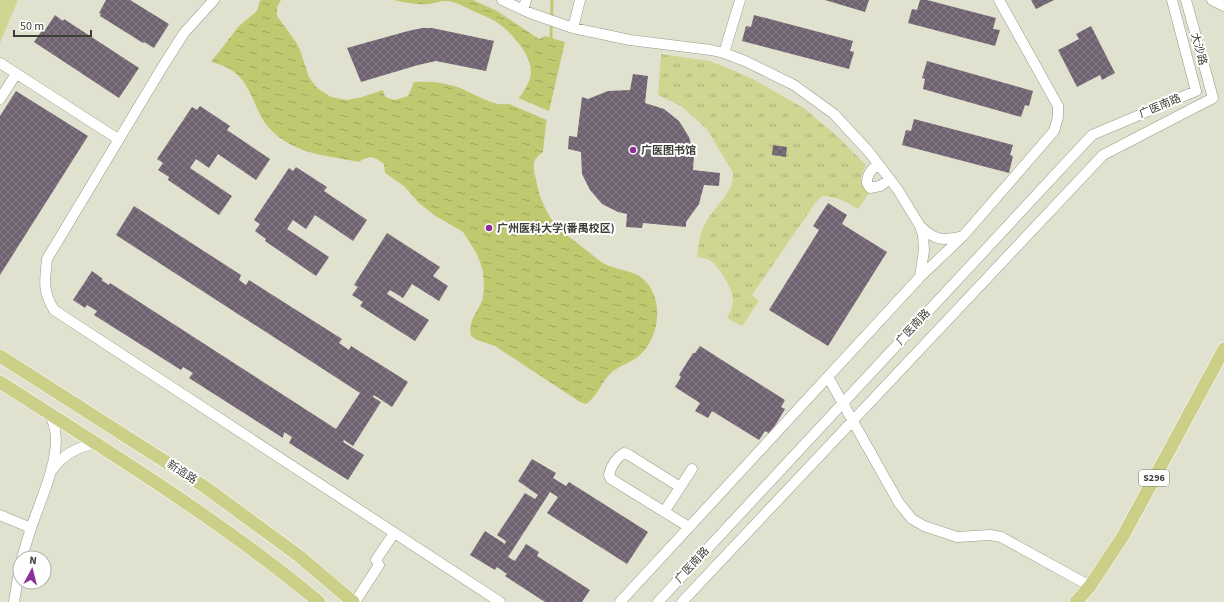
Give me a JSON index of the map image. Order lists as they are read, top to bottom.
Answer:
{
  "streets": {
    "main road": ["新造路", "S296"],
    "street": ["大沙路", "广医南路"]
  },
  "crossings": [
    ["大沙路", "广医南路"]
  ],
  "places": ["广医图书馆", "广州医科大学(番禺校区)"],
  "scale_bar": "50 m",
  "north": "top"
}
